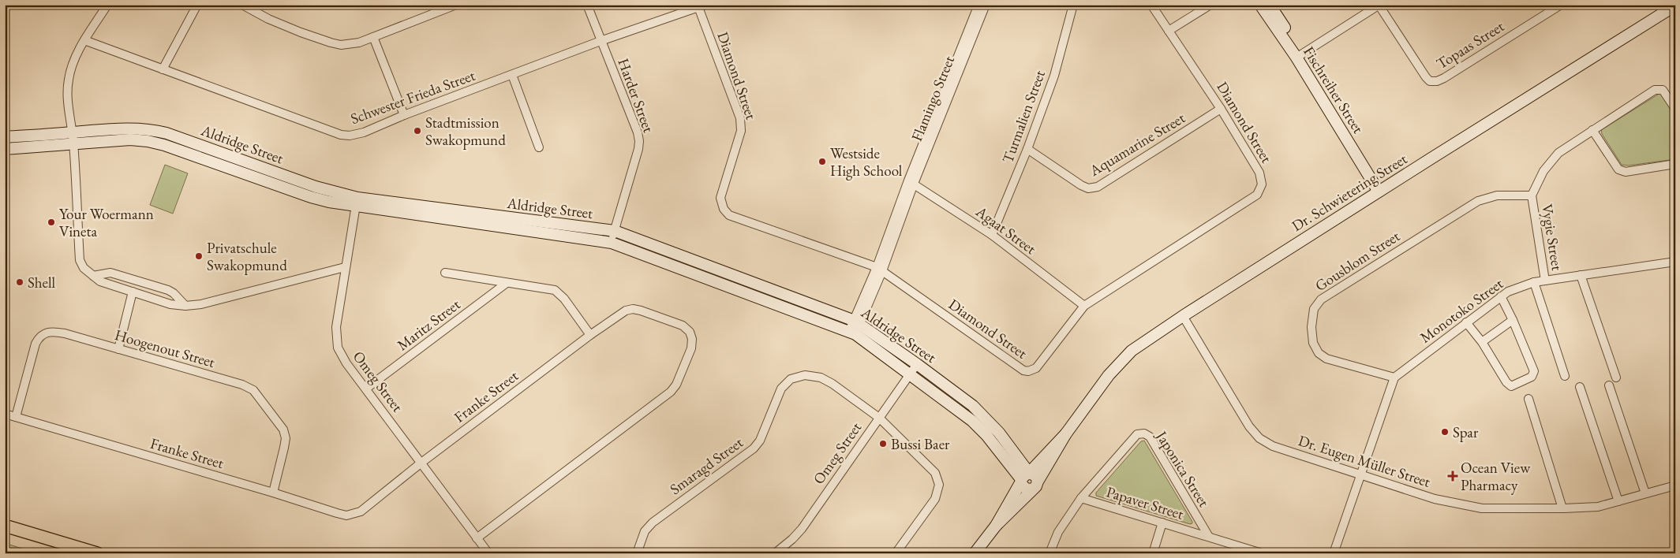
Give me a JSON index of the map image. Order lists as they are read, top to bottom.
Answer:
{
  "streets": {
    "street": [
      "Topaas Street",
      "Diamond Street",
      "Fischreiher Street",
      "Harder Street",
      "Schwester Frieda Street",
      "Flamingo Street",
      "Turmalien Street",
      "Aldridge Street",
      "Aquamarine Street",
      "Dr. Schwietering Street",
      "Agaat Street",
      "Vygie Street",
      "Gousblom Street",
      "Monotoko Street",
      "Maritz Street",
      "Hoogenout Street",
      "Omeg Street",
      "Franke Street",
      "Dr. Eugen Müller Street",
      "Smaragd Street",
      "Japonica Street",
      "Papaver Street"
    ]
  },
  "crossings": [
    ["Diamond Street", "Schwester Frieda Street"],
    ["Diamond Street", "Flamingo Street"],
    ["Diamond Street", "Aquamarine Street"],
    ["Diamond Street", "Agaat Street"],
    ["Fischreiher Street", "Dr. Schwietering Street"],
    ["Harder Street", "Schwester Frieda Street"],
    ["Harder Street", "Aldridge Street"],
    ["Flamingo Street", "Aldridge Street"],
    ["Flamingo Street", "Agaat Street"],
    ["Turmalien Street", "Aquamarine Street"],
    ["Turmalien Street", "Agaat Street"],
    ["Aldridge Street", "Dr. Schwietering Street"],
    ["Aldridge Street", "Omeg Street"],
    ["Dr. Schwietering Street", "Dr. Eugen Müller Street"],
    ["Vygie Street", "Gousblom Street"],
    ["Vygie Street", "Monotoko Street"],
    ["Gousblom Street", "Monotoko Street"],
    ["Maritz Street", "Omeg Street"],
    ["Maritz Street", "Franke Street"],
    ["Hoogenout Street", "Franke Street"],
    ["Omeg Street", "Franke Street"],
    ["Omeg Street", "Smaragd Street"],
    ["Japonica Street", "Papaver Street"]
  ],
  "places": {
    "other": [
      "Stadtmission Swakopmund",
      "Westside High School",
      "Your Woermann Vineta",
      "Privatschule Swakopmund",
      "Shell",
      "Spar",
      "Bussi Baer"
    ],
    "health": ["Ocean View Pharmacy"]
  }
}
